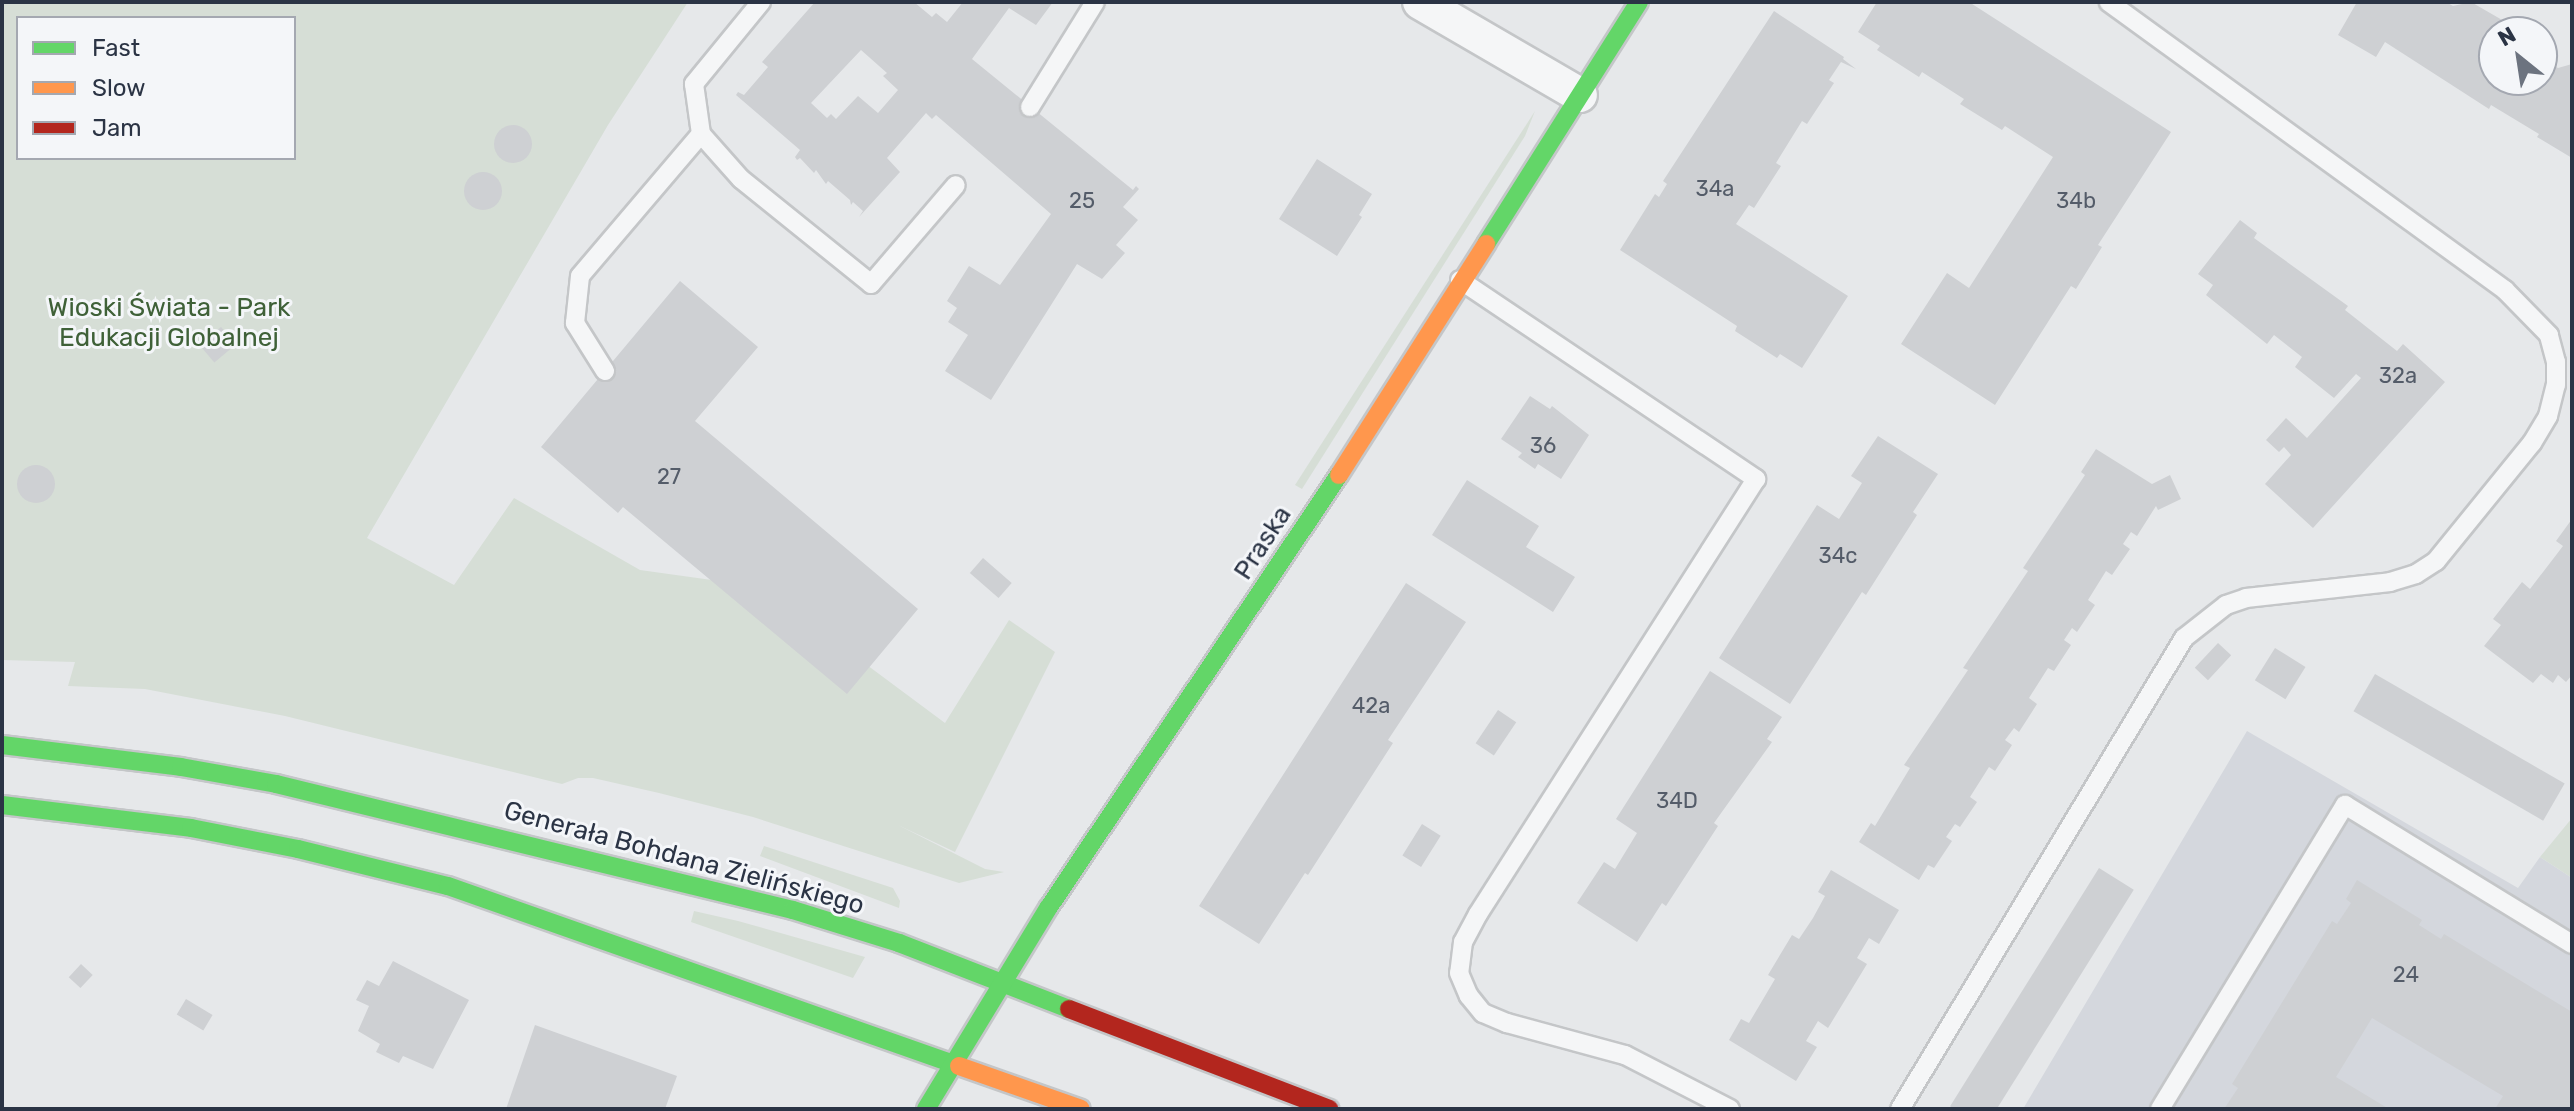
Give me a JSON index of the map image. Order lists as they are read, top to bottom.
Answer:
{
  "streets": {
    "main road": ["Praska", "Generała Bohdana Zielińskiego"]
  },
  "crossings": [
    ["Praska", "Generała Bohdana Zielińskiego"]
  ],
  "parks": ["Wioski Świata - Park Edukacji Globalnej"],
  "house_numbers": [
    "34a",
    "25",
    "34b",
    "32a",
    "36",
    "27",
    "34c",
    "42a",
    "34D",
    "24"
  ],
  "legend": ["Fast", "Slow", "Jam"],
  "north": "top left"
}
